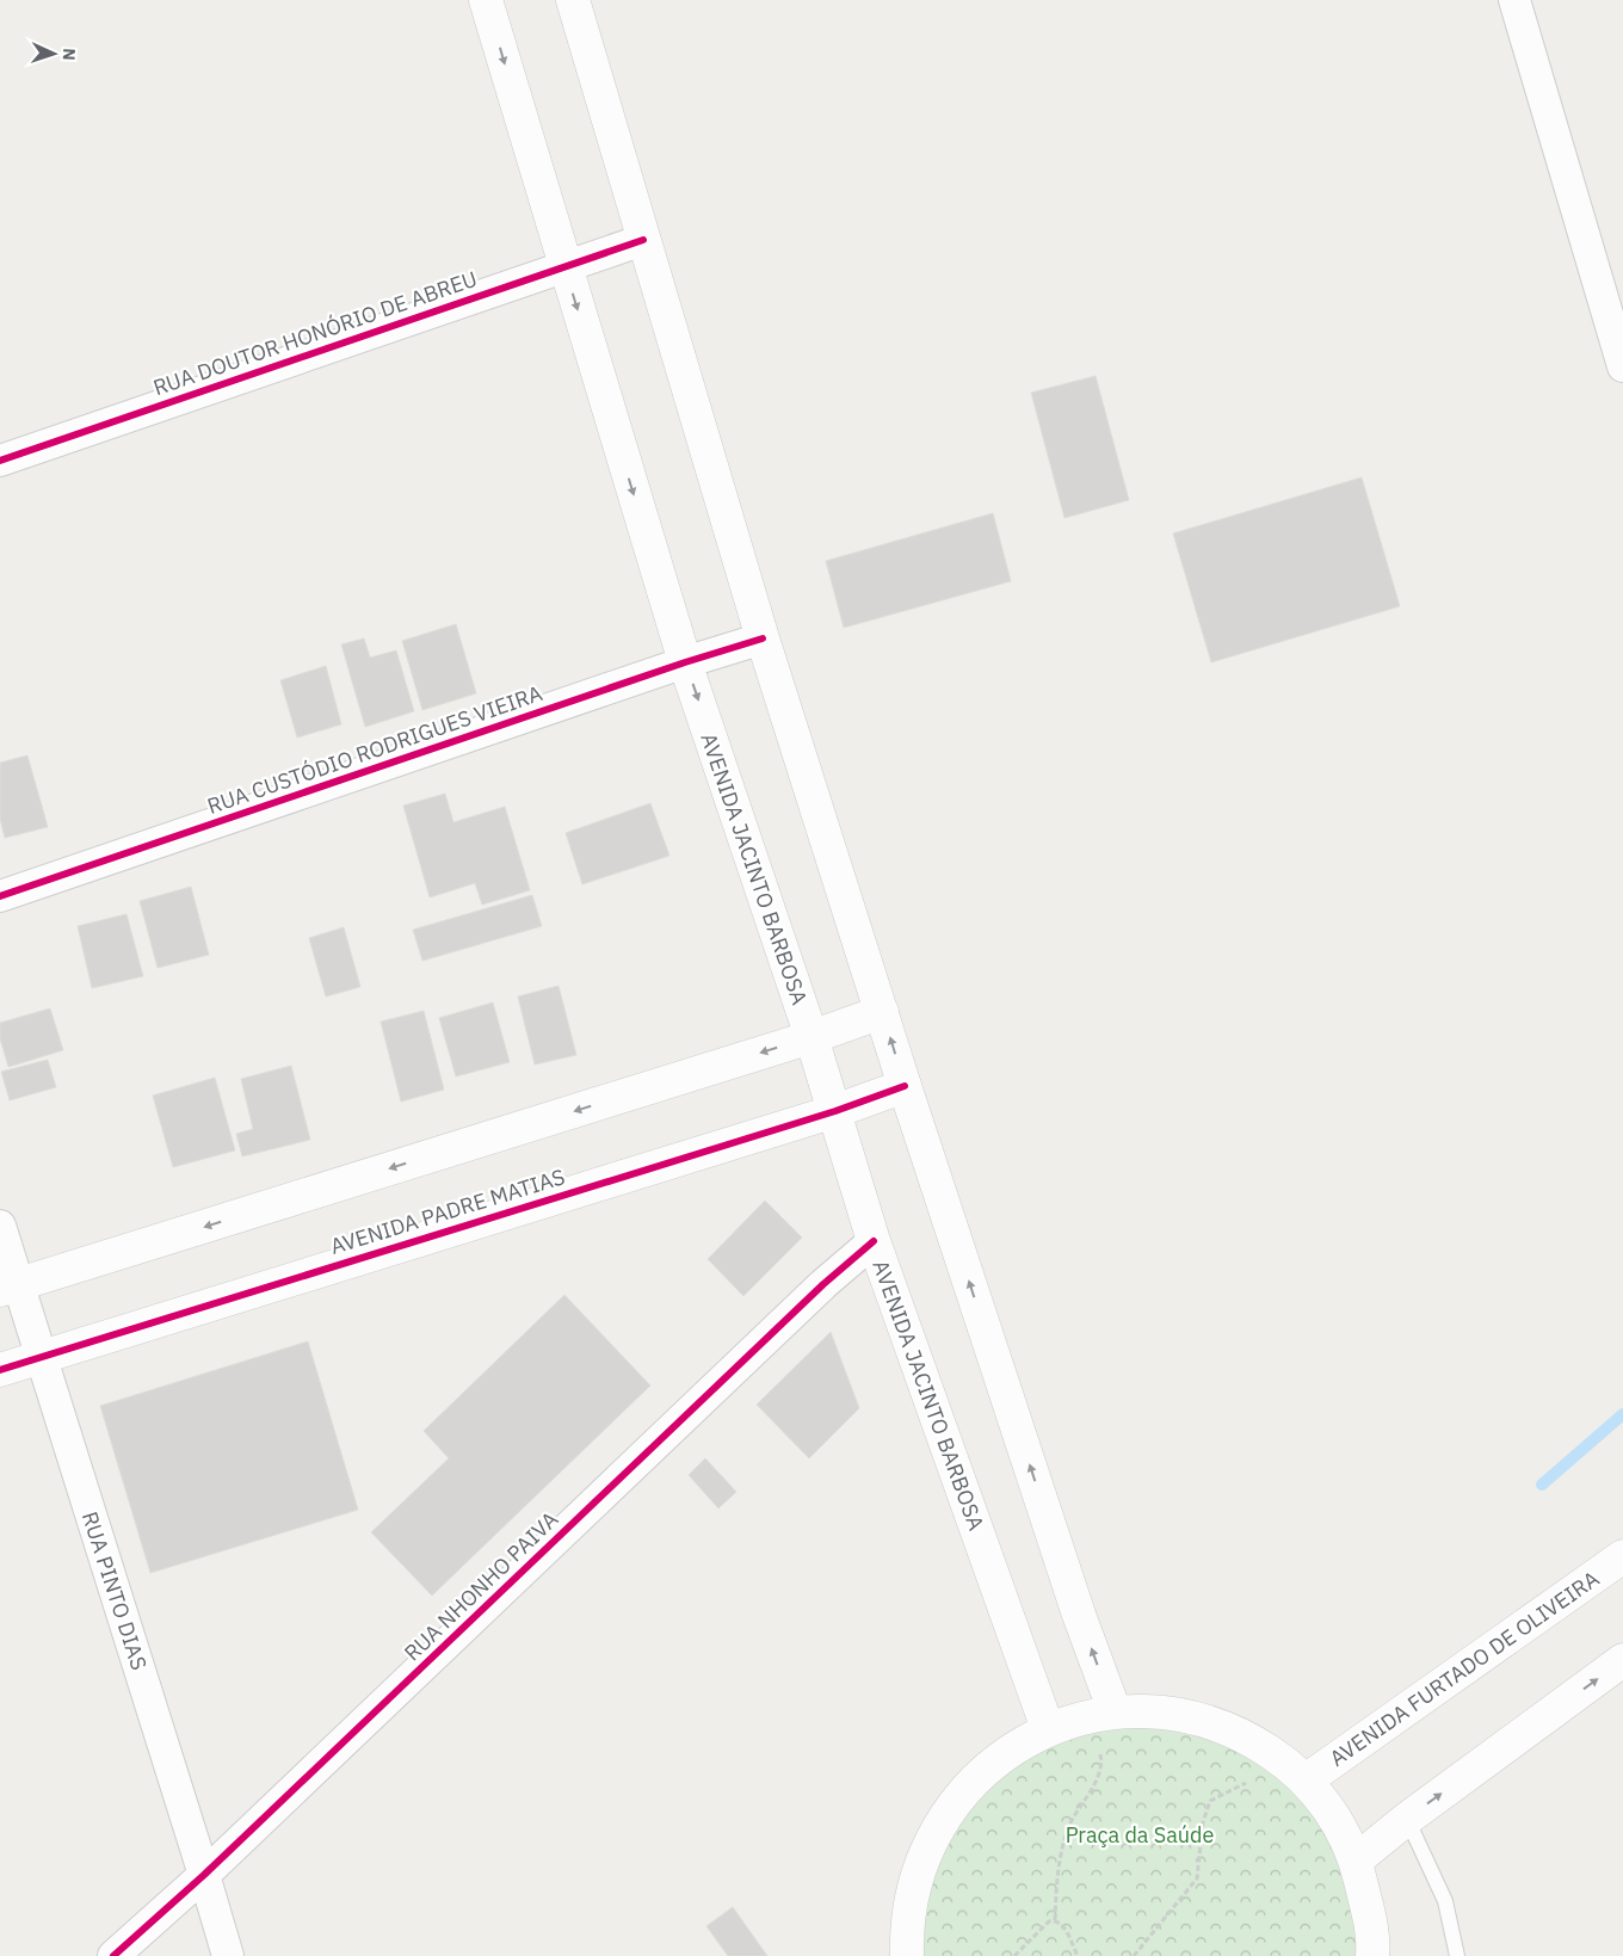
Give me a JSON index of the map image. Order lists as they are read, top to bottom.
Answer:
{
  "streets": {
    "main road": ["AVENIDA JACINTO BARBOSA", "AVENIDA PADRE MATIAS", "AVENIDA FURTADO DE OLIVEIRA"],
    "street": [
      "RUA DOUTOR HONÓRIO DE ABREU",
      "RUA CUSTÓDIO RODRIGUES VIEIRA",
      "RUA NHONHO PAIVA",
      "RUA PINTO DIAS"
    ]
  },
  "crossings": [
    ["RUA DOUTOR HONÓRIO DE ABREU", "AVENIDA JACINTO BARBOSA"],
    ["RUA CUSTÓDIO RODRIGUES VIEIRA", "AVENIDA JACINTO BARBOSA"],
    ["AVENIDA JACINTO BARBOSA", "AVENIDA PADRE MATIAS"],
    ["AVENIDA JACINTO BARBOSA", "RUA NHONHO PAIVA"],
    ["AVENIDA PADRE MATIAS", "RUA PINTO DIAS"],
    ["RUA NHONHO PAIVA", "RUA PINTO DIAS"]
  ],
  "parks": ["Praça da Saúde"],
  "north": "right"
}
